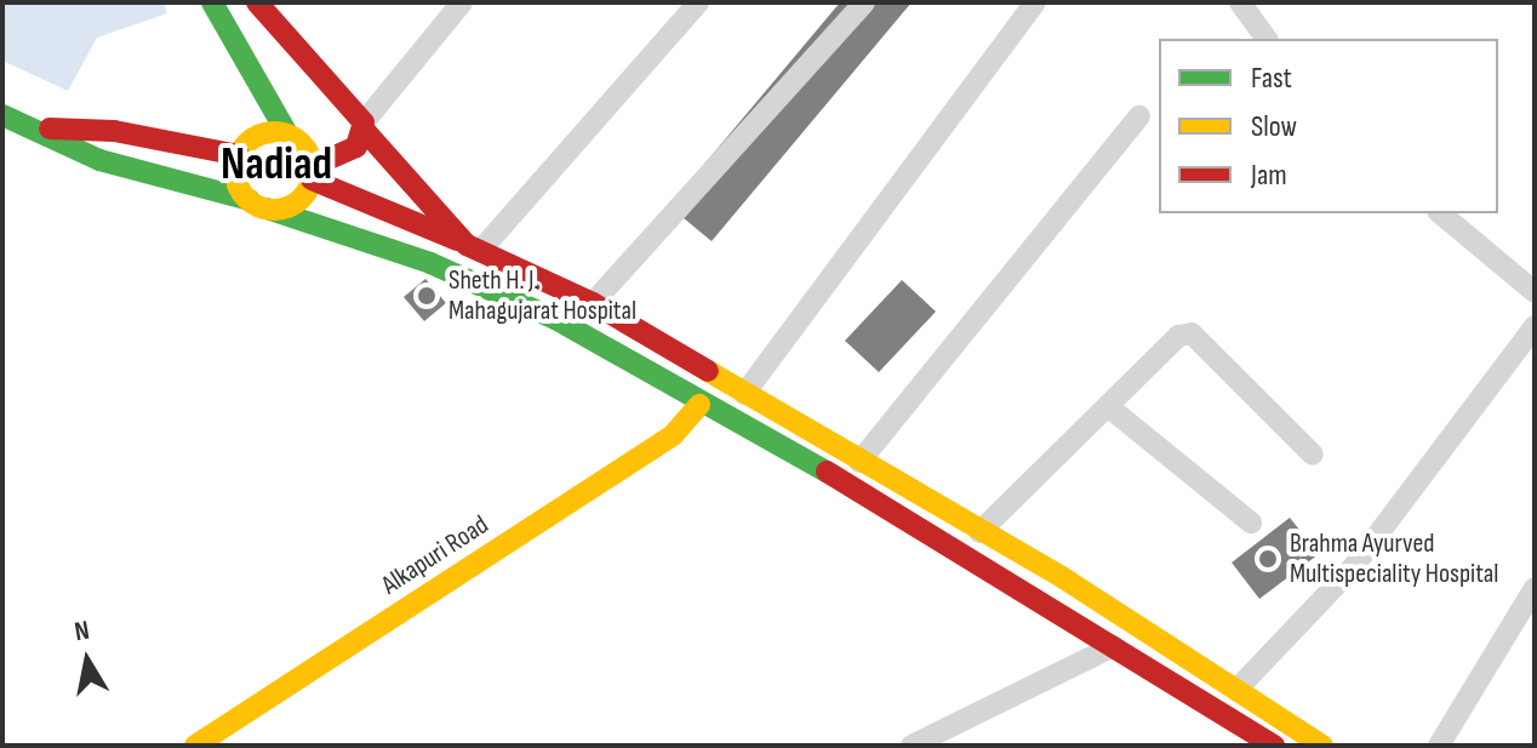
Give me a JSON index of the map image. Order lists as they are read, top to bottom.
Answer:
{
  "streets": {
    "main road": ["Alkapuri Road"]
  },
  "districts": ["Nadiad"],
  "places": ["Sheth H. J. Mahagujarat Hospital", "Brahma Ayurved Multispeciality Hospital"],
  "legend": ["Fast", "Slow", "Jam"],
  "north": "top"
}
